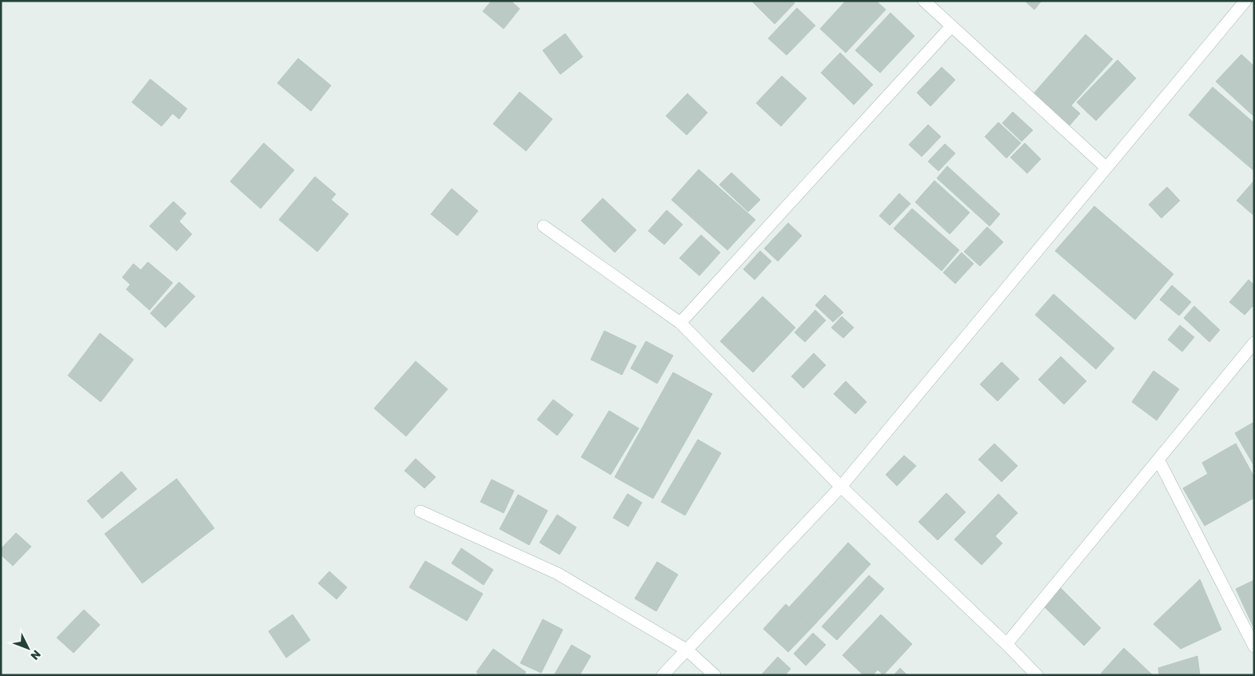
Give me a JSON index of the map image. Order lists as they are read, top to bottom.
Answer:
{
  "north": "bottom right"
}
